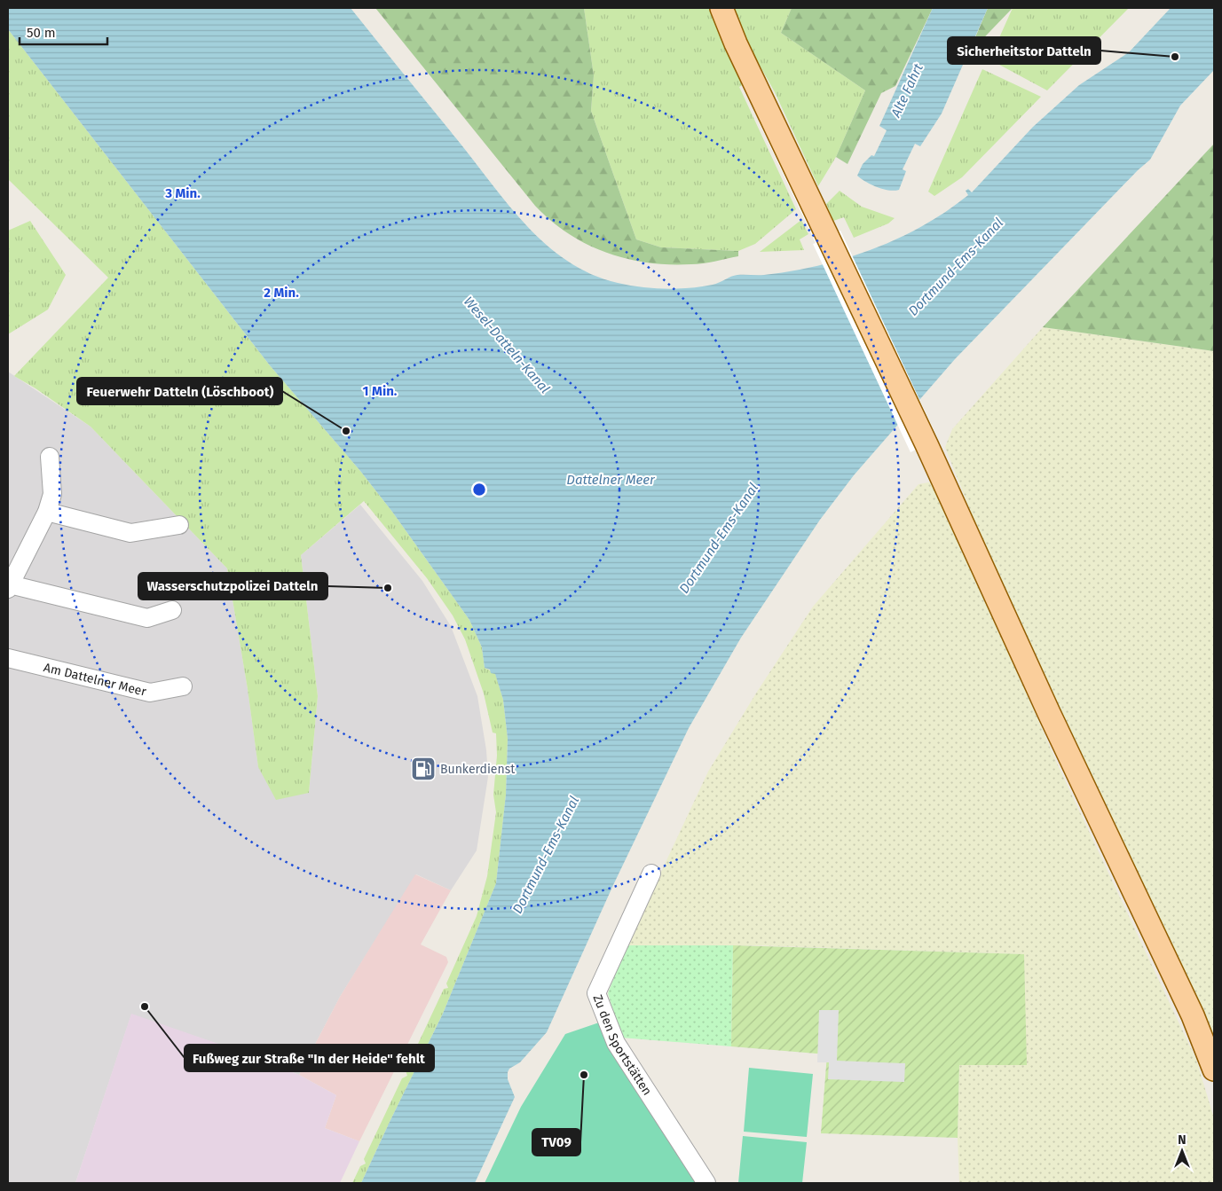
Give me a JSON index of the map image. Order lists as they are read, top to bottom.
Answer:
{
  "streets": {
    "street": ["Am Dattelner Meer", "Zu den Sportstätten"]
  },
  "water": [
    "Alte Fahrt",
    "Dortmund-Ems-Kanal",
    "Wesel-Datteln-Kanal",
    "Dattelner Meer"
  ],
  "places": {
    "other": [
      "Sicherheitstor Datteln",
      "Feuerwehr Datteln (Löschboot)",
      "Wasserschutzpolizei Datteln",
      "Fußweg zur Straße \"In der Heide\" fehlt",
      "TV09"
    ],
    "fuel station": ["Bunkerdienst"]
  },
  "scale_bar": "50 m",
  "north": "top",
  "rings": ["3 Min.", "2 Min.", "1 Min."]
}
